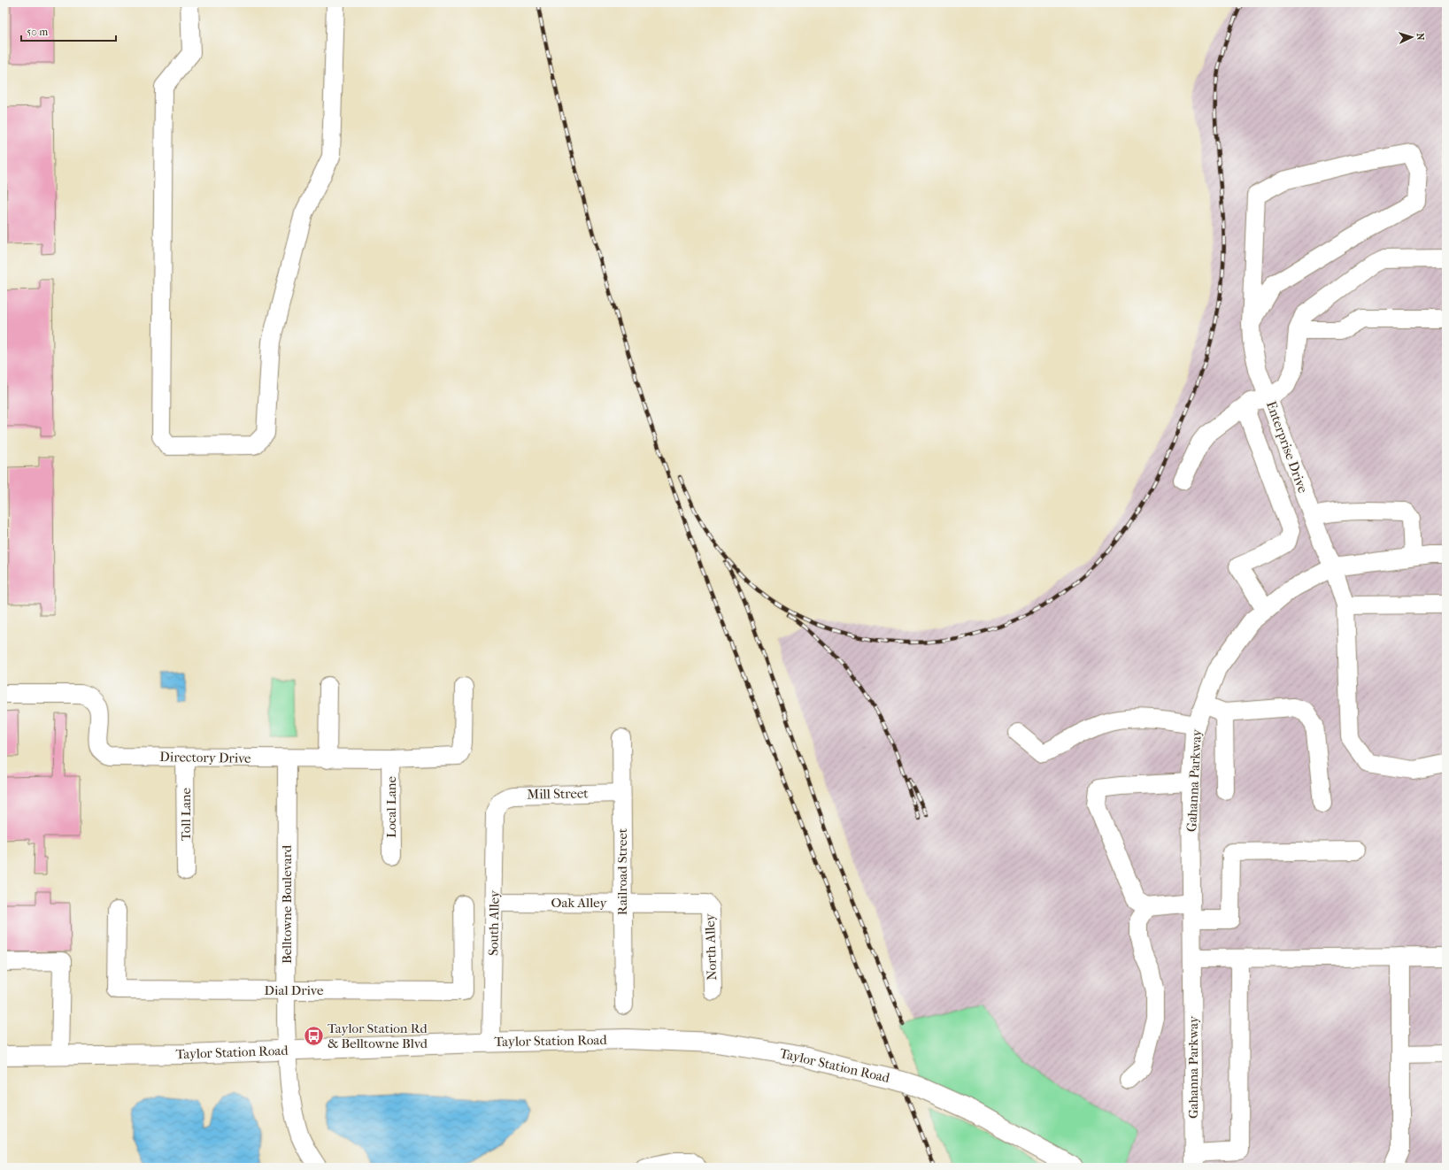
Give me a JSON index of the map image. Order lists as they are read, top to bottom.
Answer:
{
  "streets": {
    "main road": ["Taylor Station Road"],
    "street": [
      "Enterprise Drive",
      "Directory Drive",
      "Gahanna Parkway",
      "Mill Street",
      "Local Lane",
      "Toll Lane",
      "Railroad Street",
      "Oak Alley",
      "Belltowne Boulevard",
      "South Alley",
      "North Alley",
      "Dial Drive"
    ]
  },
  "crossings": [
    ["Enterprise Drive", "Gahanna Parkway"],
    ["Directory Drive", "Local Lane"],
    ["Directory Drive", "Toll Lane"],
    ["Directory Drive", "Belltowne Boulevard"],
    ["Mill Street", "Railroad Street"],
    ["Mill Street", "South Alley"],
    ["Railroad Street", "Oak Alley"],
    ["Oak Alley", "South Alley"],
    ["Oak Alley", "North Alley"],
    ["Belltowne Boulevard", "Dial Drive"],
    ["Belltowne Boulevard", "Taylor Station Road"],
    ["South Alley", "Taylor Station Road"]
  ],
  "places": {
    "bus stop": ["Taylor Station Rd & Belltowne Blvd"]
  },
  "scale_bar": "50 m",
  "north": "right"
}
